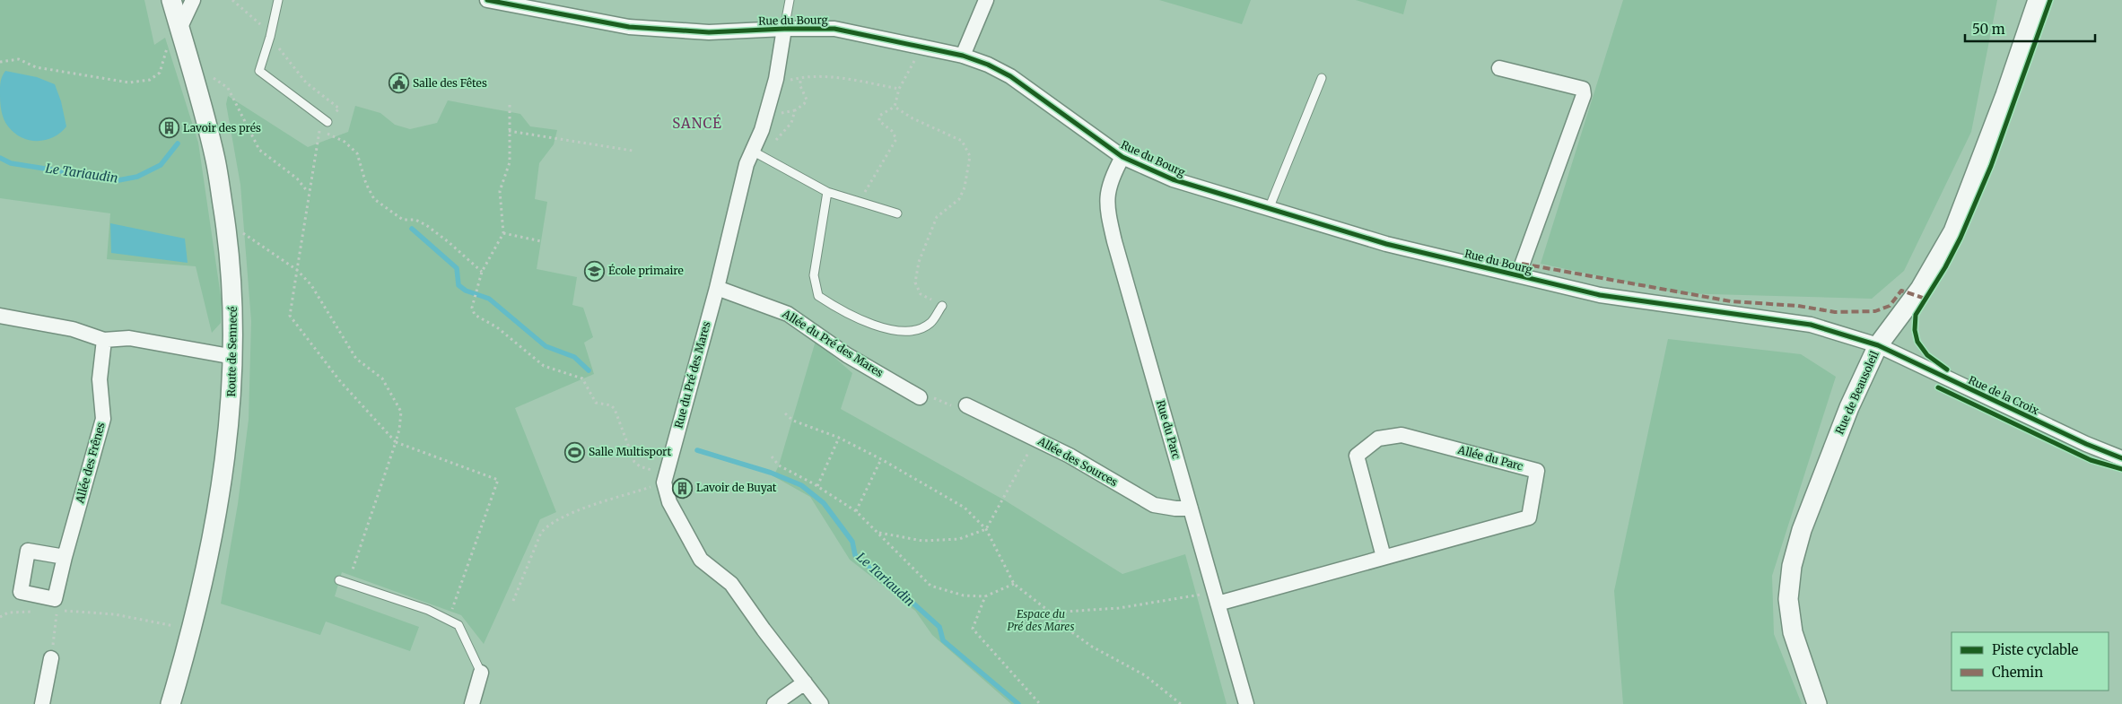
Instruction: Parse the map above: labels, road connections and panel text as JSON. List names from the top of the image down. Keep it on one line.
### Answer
{"streets":{"street":["Rue du Bourg","Allée du Pré des Mares","Route de Sennecé","Rue du Pré des Mares","Rue de Beausoleil","Rue de la Croix","Rue du Parc","Allée du Parc","Allée des Sources","Allée des Frênes"]},"crossings":[["Rue du Bourg","Rue du Pré des Mares"],["Rue du Bourg","Rue de Beausoleil"],["Rue du Bourg","Rue de la Croix"],["Rue du Bourg","Rue du Parc"],["Allée du Pré des Mares","Rue du Pré des Mares"],["Rue de Beausoleil","Rue de la Croix"],["Rue du Parc","Allée du Parc"],["Rue du Parc","Allée des Sources"]],"districts":["SANCÉ"],"water":["Le Tariaudin"],"parks":["Espace du Pré des Mares"],"places":{"public building":["Salle des Fêtes"],"building":["Lavoir des prés","Lavoir de Buyat"],"school or university":["École primaire"],"sports":["Salle Multisport"]},"legend":["Piste cyclable","Chemin"],"scale_bar":"50 m"}
